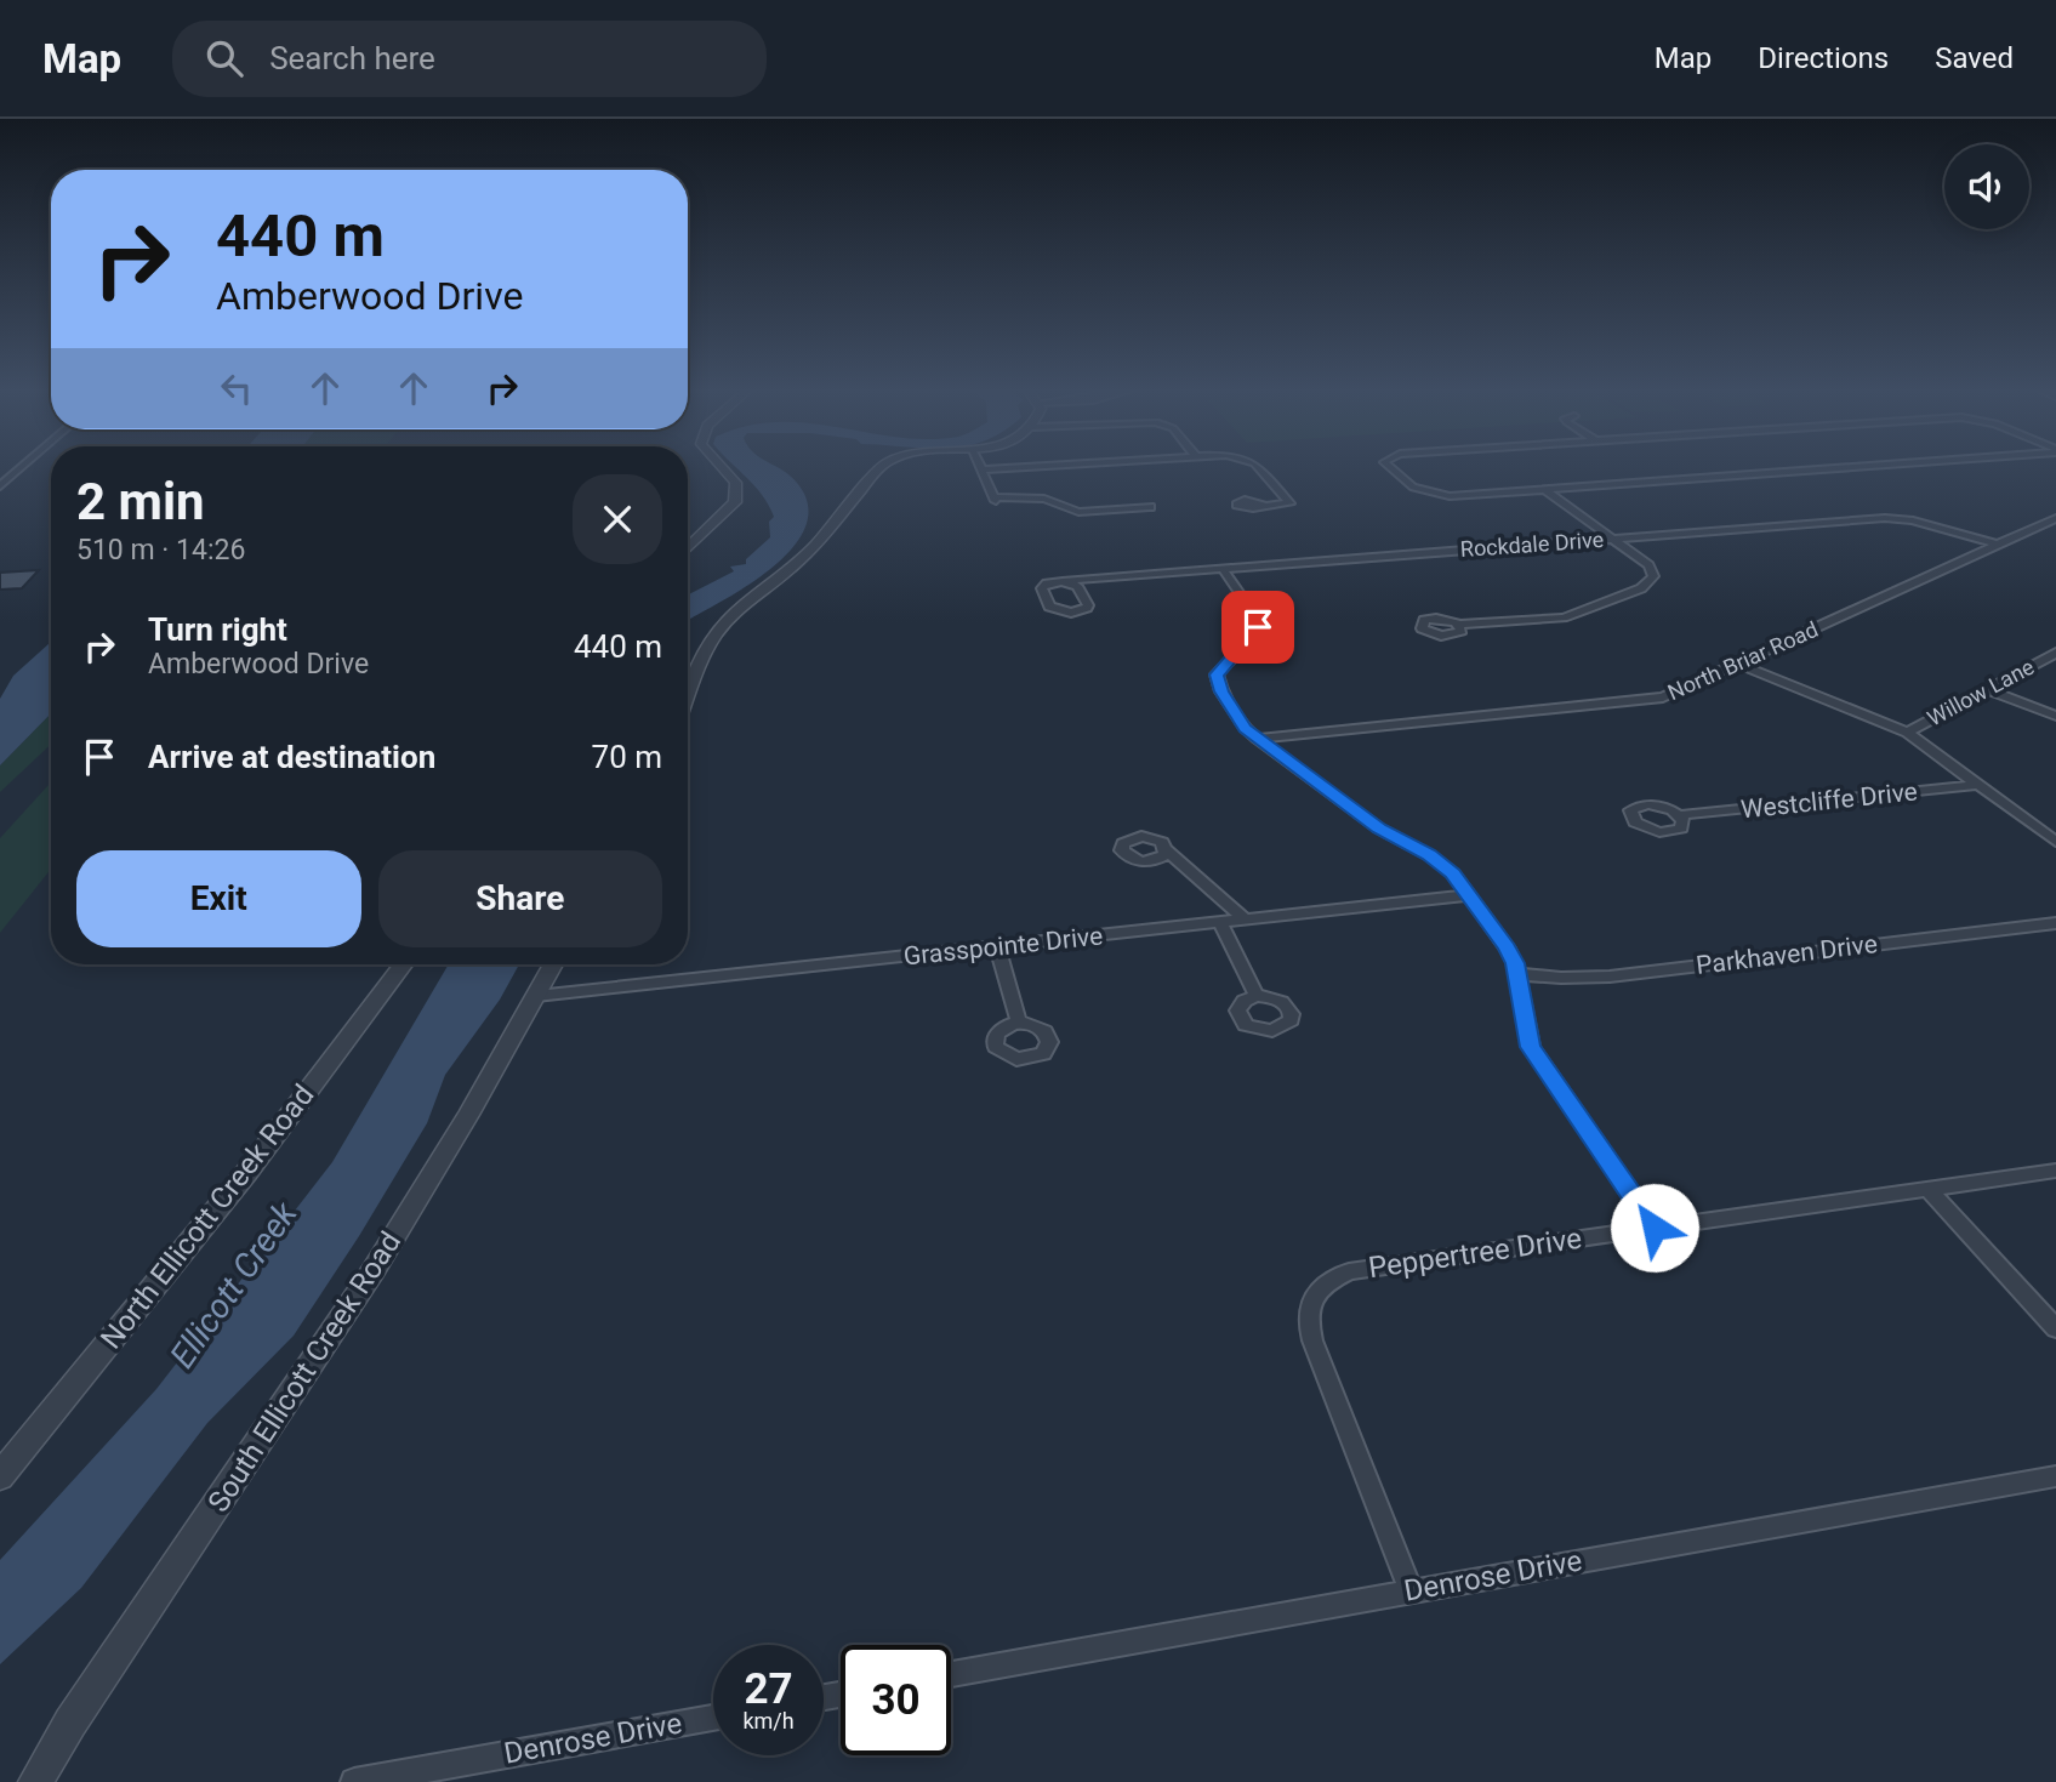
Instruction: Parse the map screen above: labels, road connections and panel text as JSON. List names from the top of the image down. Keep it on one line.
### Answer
{"streets":{"street":["Rockdale Drive","North Briar Road","Willow Lane","Westcliffe Drive","Grasspointe Drive","Parkhaven Drive","North Ellicott Creek Road","Peppertree Drive","South Ellicott Creek Road","Denrose Drive"]},"crossings":[["Rockdale Drive","North Briar Road"],["Grasspointe Drive","South Ellicott Creek Road"],["Peppertree Drive","Denrose Drive"]],"water":["Ellicott Creek"],"page":{"header":"Map","search":"Search here","nav":["Map","Directions","Saved"],"turn":["440 m","Amberwood Drive"],"heading":["2 min","510 m · 14:26"],"list":[{"name":"Turn right","note":"Amberwood Drive","value":"440 m"},{"name":"Arrive at destination","value":"70 m"}],"buttons":["Exit","Share"],"speed":"27 km/h","limit":"30"}}
